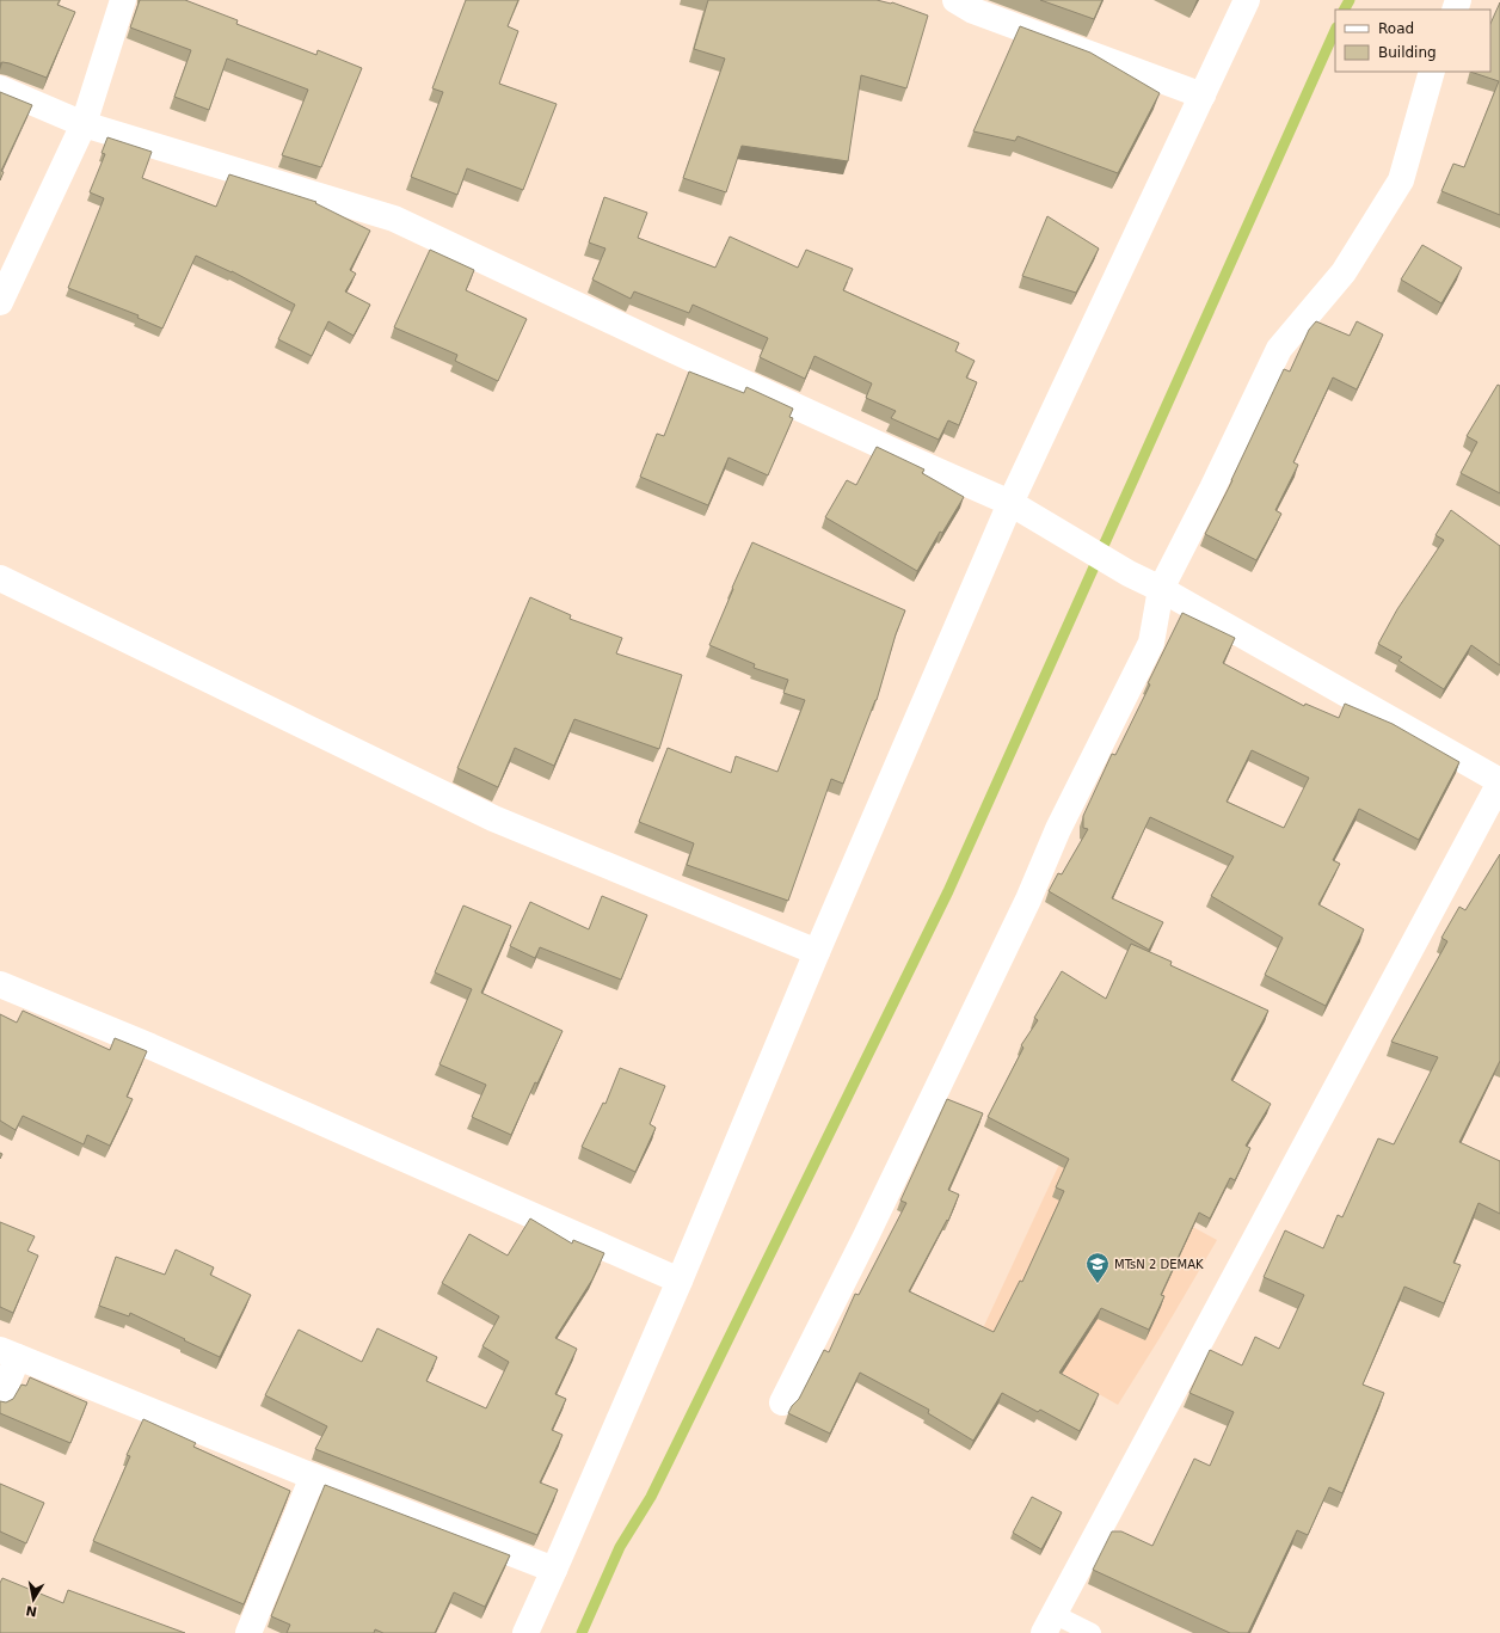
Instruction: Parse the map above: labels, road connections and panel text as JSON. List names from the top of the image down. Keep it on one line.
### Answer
{"places":{"school or university":["MTsN 2 DEMAK"]},"legend":["Road","Building"],"north":"bottom"}
